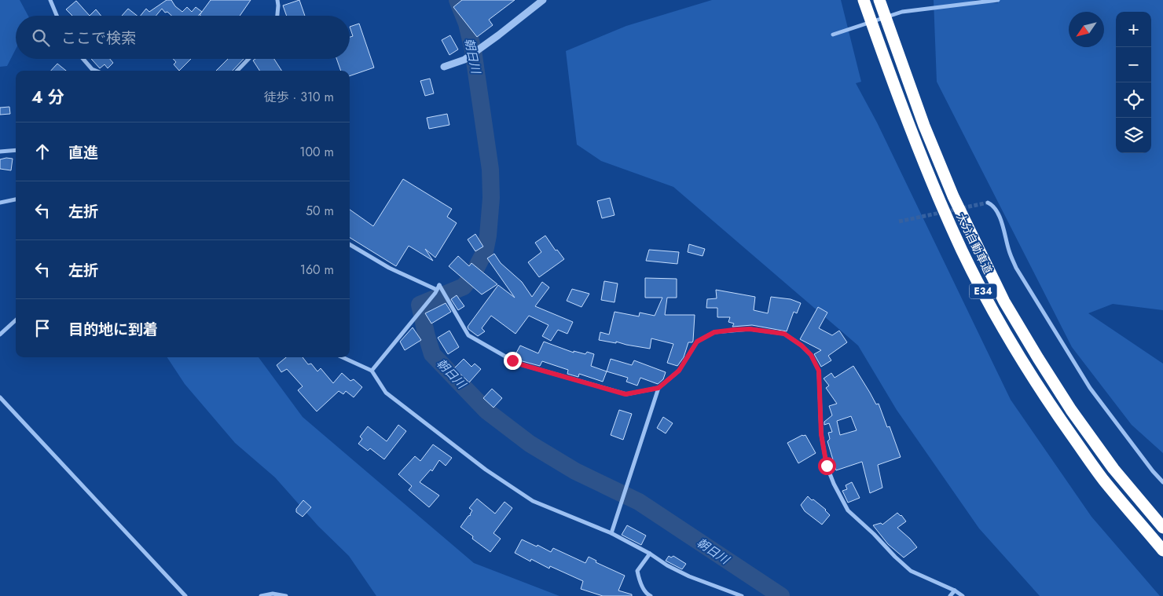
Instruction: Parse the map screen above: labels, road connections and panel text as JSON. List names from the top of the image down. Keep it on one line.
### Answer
{"streets":{"highway":["大分自動車道","E34"]},"water":["朝日川"],"north":"bottom left","page":{"map_buttons":["+","−"],"search":"ここで検索","heading":["4 分","徒歩 · 310 m"],"list":[["直進","100 m"],["左折","50 m"],["左折","160 m"],"目的地に到着"]}}
